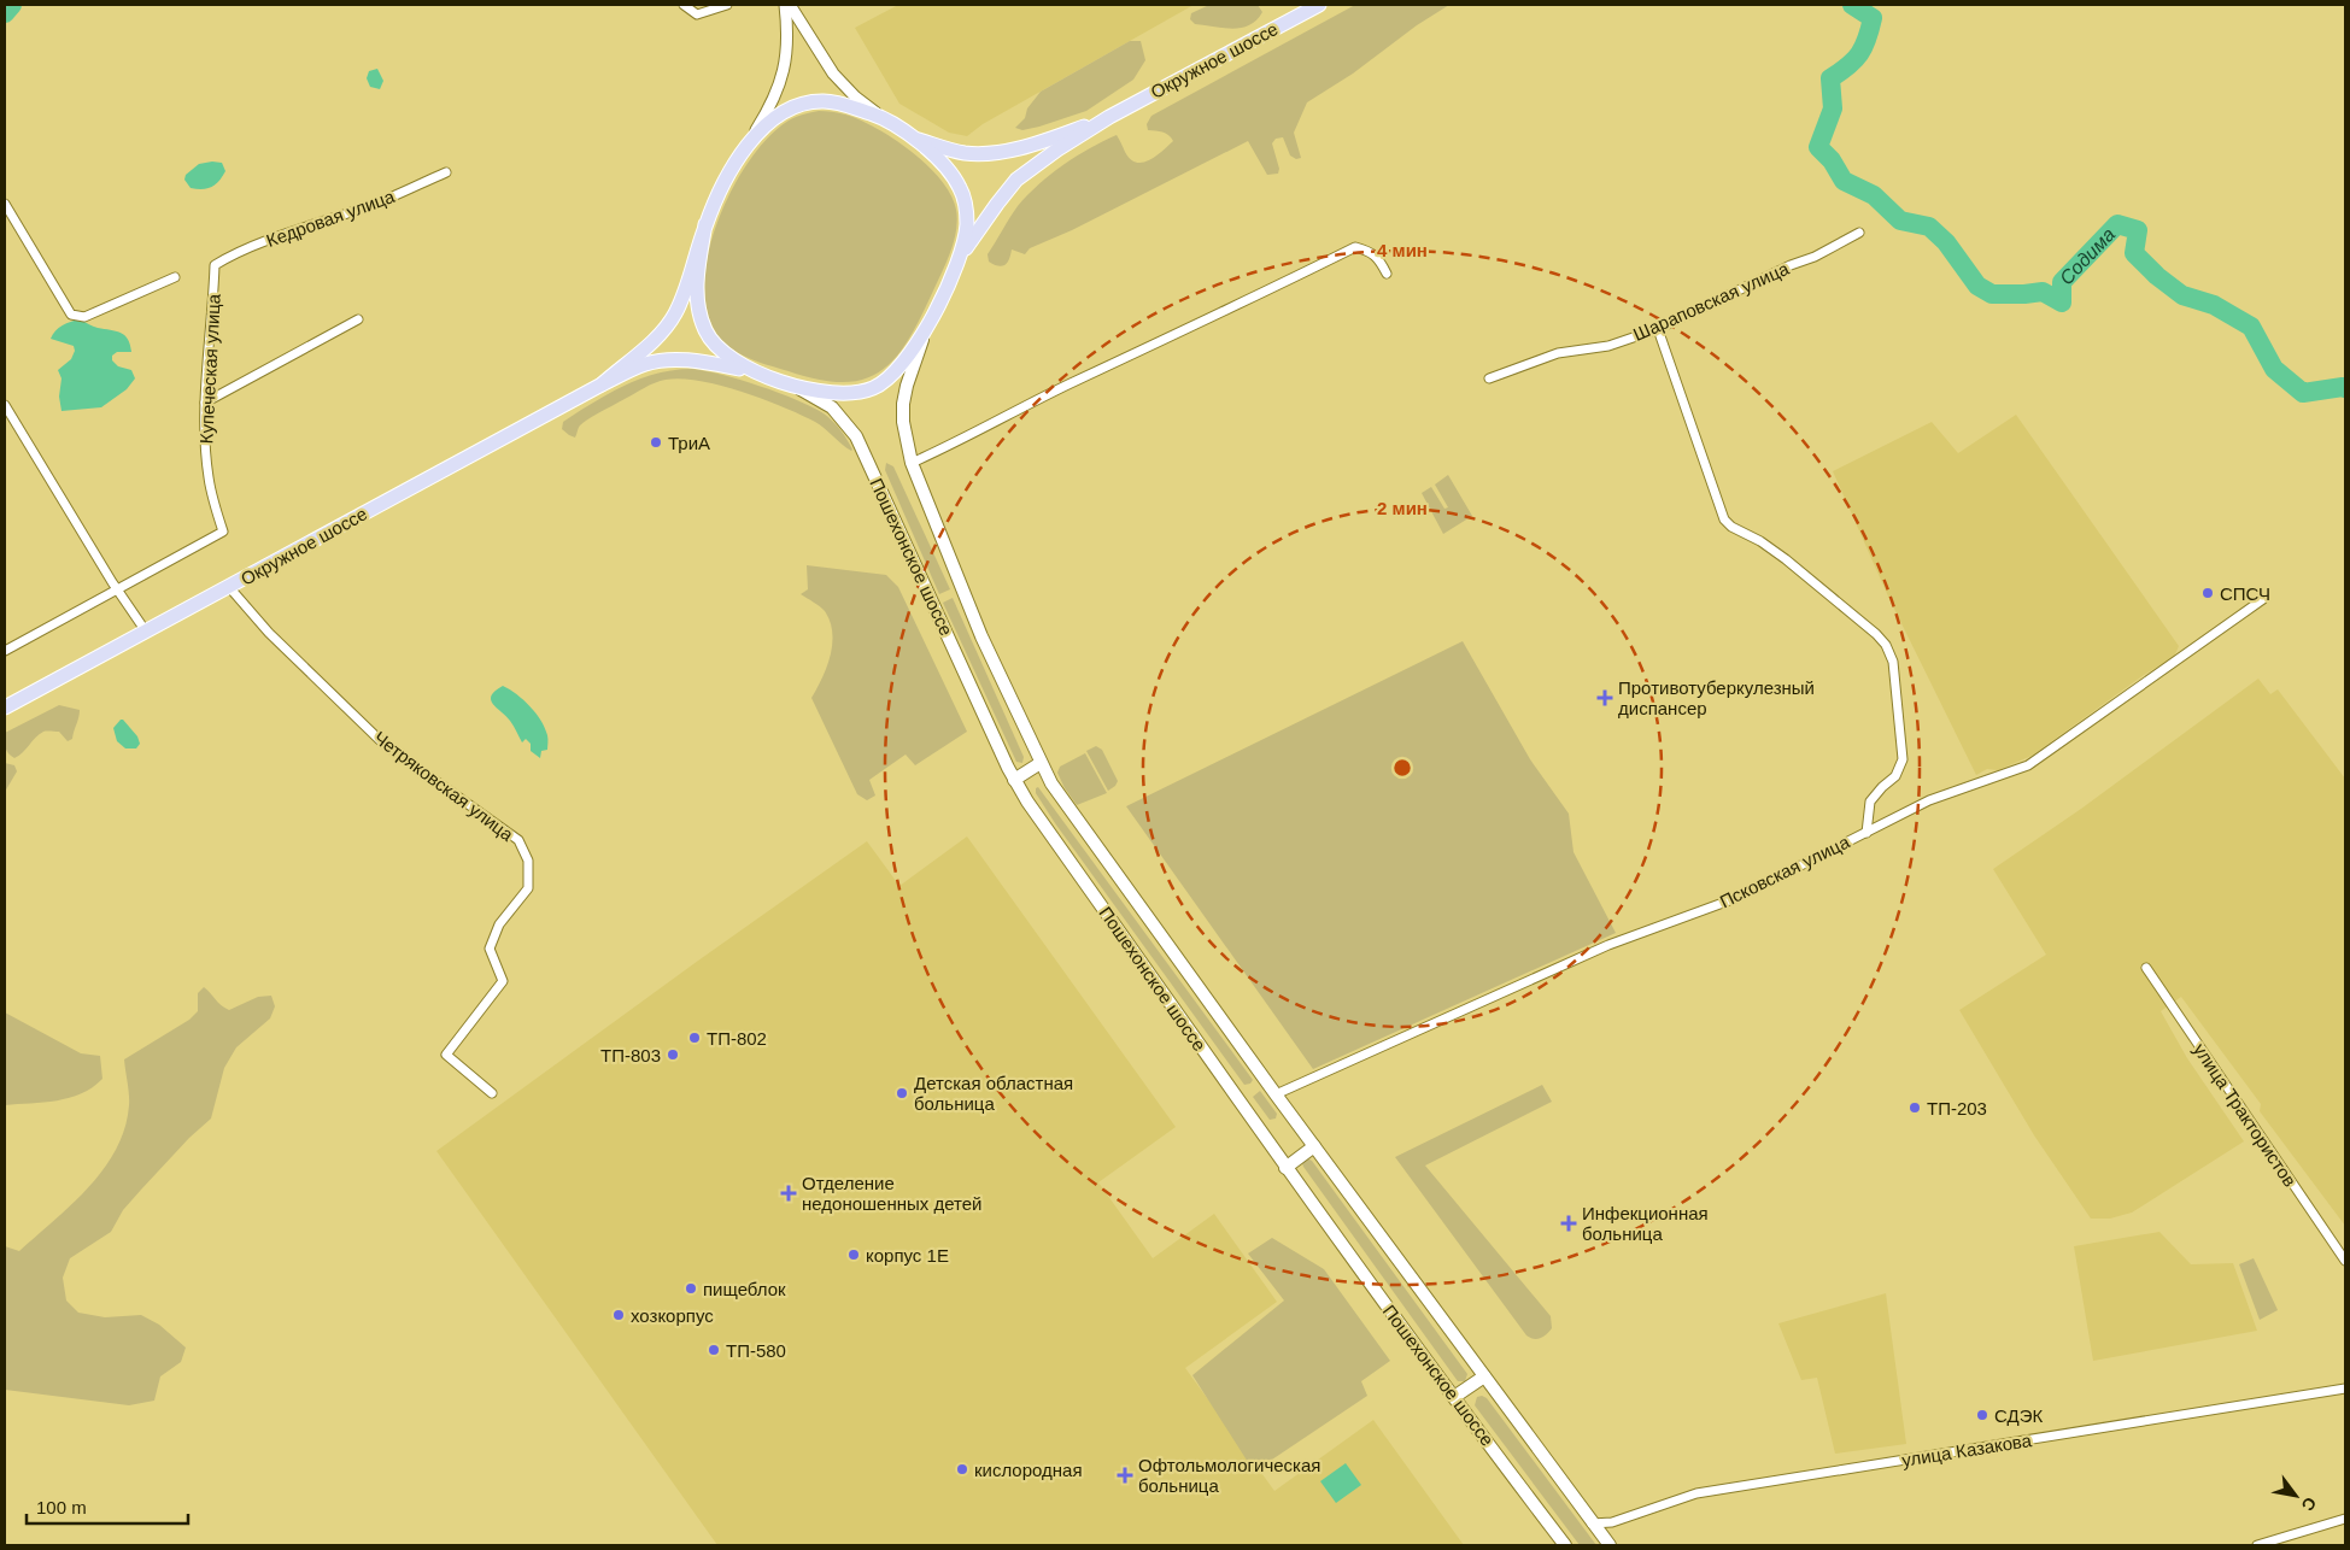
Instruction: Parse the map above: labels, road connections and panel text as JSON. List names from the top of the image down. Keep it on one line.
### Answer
{"streets":{"main road":["Окружное шоссе","Пошехонское шоссе"],"street":["Кедровая улица","Шараповская улица","Купеческая улица","Четряковская улица","Псковская улица","улица Трактористов","улица Казакова"]},"crossings":[["Окружное шоссе","Пошехонское шоссе"],["Окружное шоссе","Четряковская улица"],["Кедровая улица","Купеческая улица"],["Пошехонское шоссе","Псковская улица"],["Пошехонское шоссе","улица Казакова"]],"water":["Содима"],"places":{"other":["ТриА","СПСЧ","ТП-802","ТП-803","Детская областная больница","ТП-203","корпус 1Е","пищеблок","хозкорпус","ТП-580","СДЭК","кислородная"],"health":["Противотуберкулезный диспансер","Отделение недоношенных детей","Инфекционная больница","Офтольмологическая больница"]},"scale_bar":"100 m","north":"bottom right","rings":["4 мин","2 мин"]}
